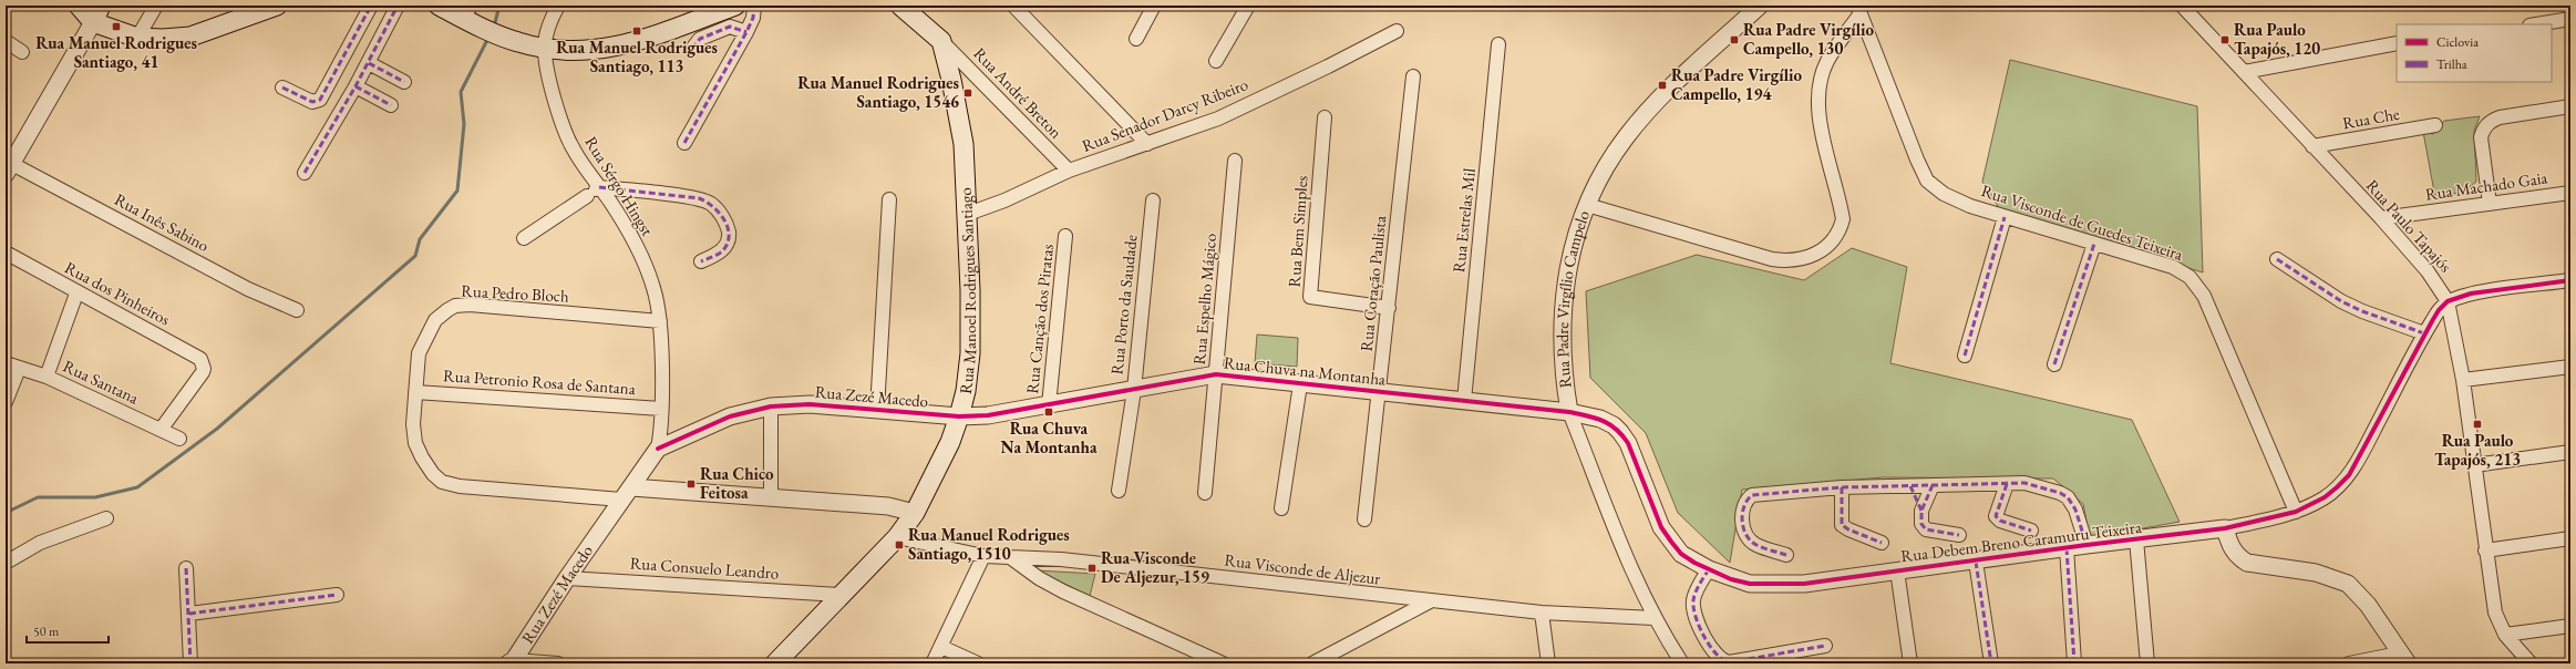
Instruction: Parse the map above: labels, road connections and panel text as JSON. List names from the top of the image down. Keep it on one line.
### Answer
{"streets":{"main road":["Rua Manoel Rodrigues Santiago"],"street":["Rua André Breton","Rua Senador Darcy Ribeiro","Rua Che","Rua Sérgo Hingst","Rua Machado Gaia","Rua Estrelas Mil","Rua Inês Sabino","Rua Visconde de Guedes Teixeira","Rua Paulo Tapajós","Rua Bem Simples","Rua Coração Paulista","Rua dos Pinheiros","Rua Pedro Bloch","Rua Espelho Mágico","Rua Padre Virgílio Campelo","Rua Porto da Saudade","Rua Canção dos Piratas","Rua Chuva na Montanha","Rua Santana","Rua Petronio Rosa de Santana","Rua Zezé Macedo","Rua Debem Breno Caramuru Teixeira","Rua Consuelo Leandro","Rua Visconde de Aljezur"]},"crossings":[["Rua André Breton","Rua Senador Darcy Ribeiro"],["Rua André Breton","Rua Manoel Rodrigues Santiago"],["Rua Senador Darcy Ribeiro","Rua Manoel Rodrigues Santiago"],["Rua Che","Rua Paulo Tapajós"],["Rua Sérgo Hingst","Rua Pedro Bloch"],["Rua Sérgo Hingst","Rua Petronio Rosa de Santana"],["Rua Sérgo Hingst","Rua Zezé Macedo"],["Rua Machado Gaia","Rua Paulo Tapajós"],["Rua Estrelas Mil","Rua Chuva na Montanha"],["Rua Visconde de Guedes Teixeira","Rua Debem Breno Caramuru Teixeira"],["Rua Paulo Tapajós","Rua Debem Breno Caramuru Teixeira"],["Rua Bem Simples","Rua Coração Paulista"],["Rua Coração Paulista","Rua Chuva na Montanha"],["Rua Manoel Rodrigues Santiago","Rua Chuva na Montanha"],["Rua Manoel Rodrigues Santiago","Rua Zezé Macedo"],["Rua Manoel Rodrigues Santiago","Rua Consuelo Leandro"],["Rua Manoel Rodrigues Santiago","Rua Visconde de Aljezur"],["Rua dos Pinheiros","Rua Santana"],["Rua Pedro Bloch","Rua Petronio Rosa de Santana"],["Rua Pedro Bloch","Rua Zezé Macedo"],["Rua Espelho Mágico","Rua Chuva na Montanha"],["Rua Padre Virgílio Campelo","Rua Chuva na Montanha"],["Rua Padre Virgílio Campelo","Rua Debem Breno Caramuru Teixeira"],["Rua Padre Virgílio Campelo","Rua Visconde de Aljezur"],["Rua Porto da Saudade","Rua Chuva na Montanha"],["Rua Canção dos Piratas","Rua Chuva na Montanha"],["Rua Chuva na Montanha","Rua Zezé Macedo"],["Rua Chuva na Montanha","Rua Debem Breno Caramuru Teixeira"],["Rua Zezé Macedo","Rua Consuelo Leandro"]],"places":{"transit":["Rua Manuel Rodrigues Santiago, 41","Rua Manuel Rodrigues Santiago, 113","Rua Padre Virgílio Campello, 130","Rua Paulo Tapajós, 120","Rua Padre Virgílio Campello, 194","Rua Manuel Rodrigues Santiago, 1546","Rua Chuva Na Montanha","Rua Paulo Tapajós, 213","Rua Chico Feitosa","Rua Manuel Rodrigues Santiago, 1510","Rua Visconde De Aljezur, 159"]},"legend":["Ciclovia","Trilha"],"scale_bar":"50 m"}
